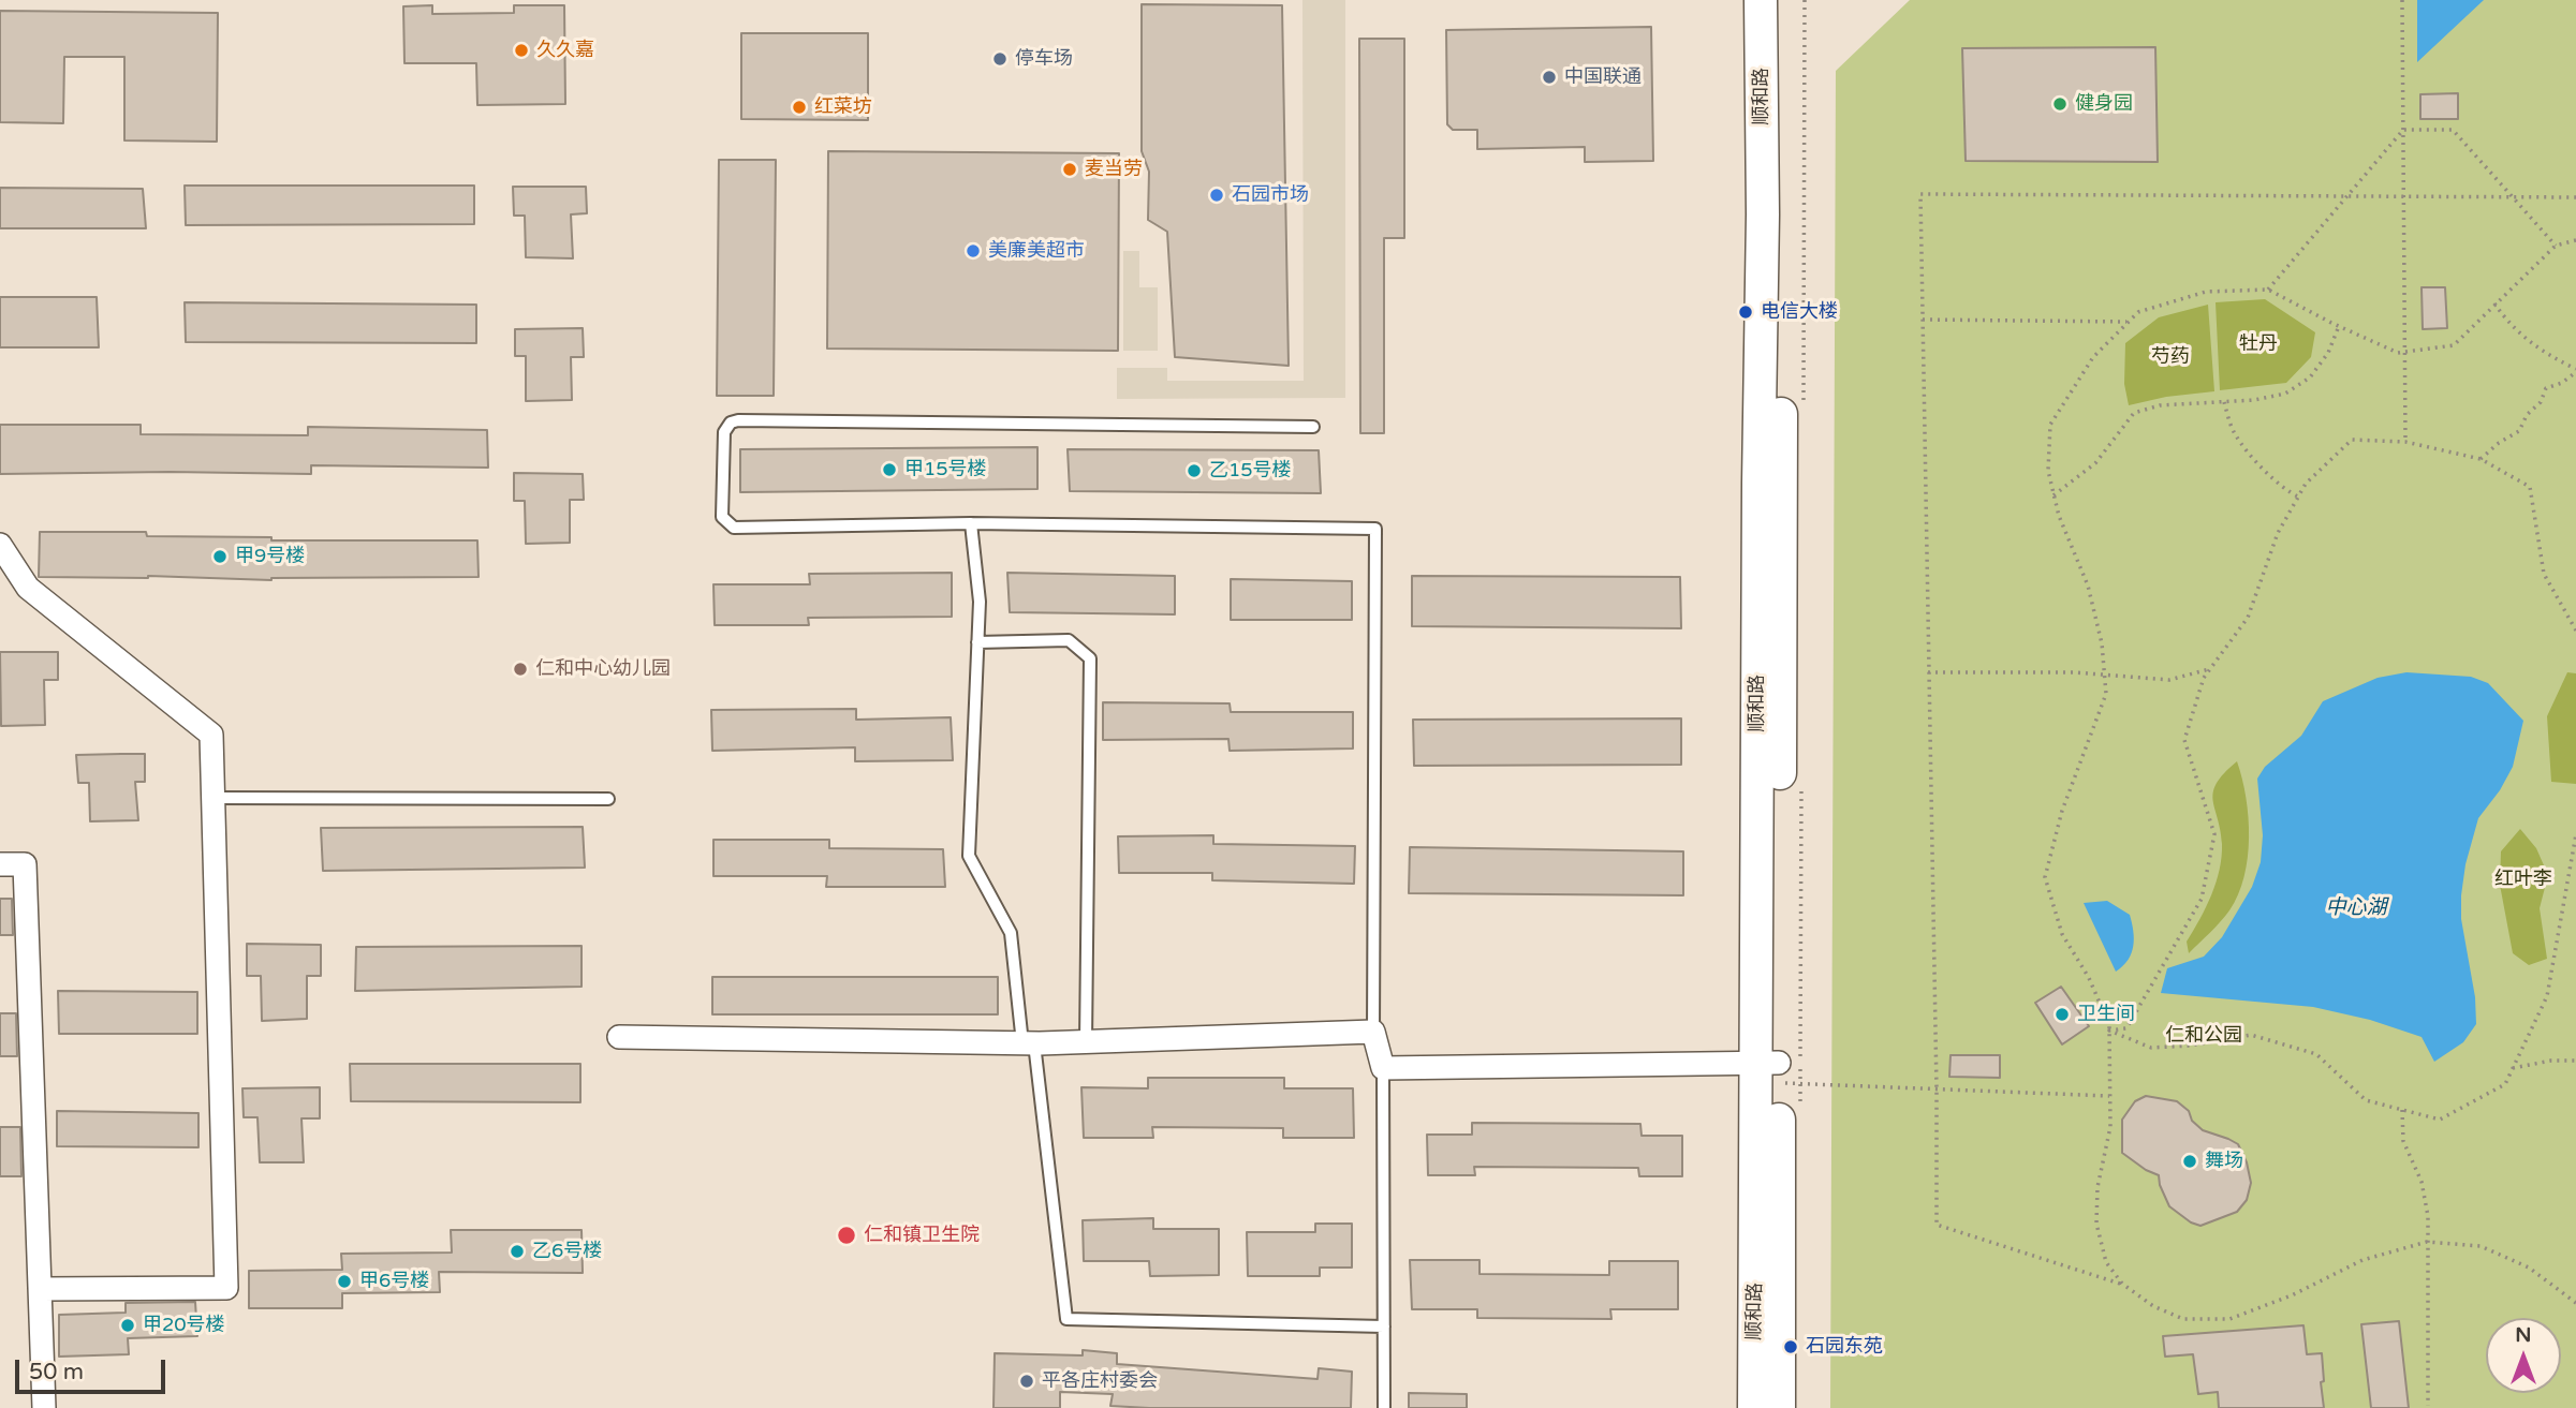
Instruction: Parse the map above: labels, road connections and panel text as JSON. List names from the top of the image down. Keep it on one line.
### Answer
{"streets":{"main road":["顺和路"]},"water":["中心湖"],"parks":["牡丹","芍药","红叶李","仁和公园"],"places":["久久嘉","停车场","中国联通","健身园","红菜坊","麦当劳","石园市场","美廉美超市","电信大楼","甲15号楼","乙15号楼","甲9号楼","仁和中心幼儿园","卫生间","舞场","仁和镇卫生院","乙6号楼","甲6号楼","甲20号楼","石园东苑","平各庄村委会"],"scale_bar":"50 m","north":"top"}
